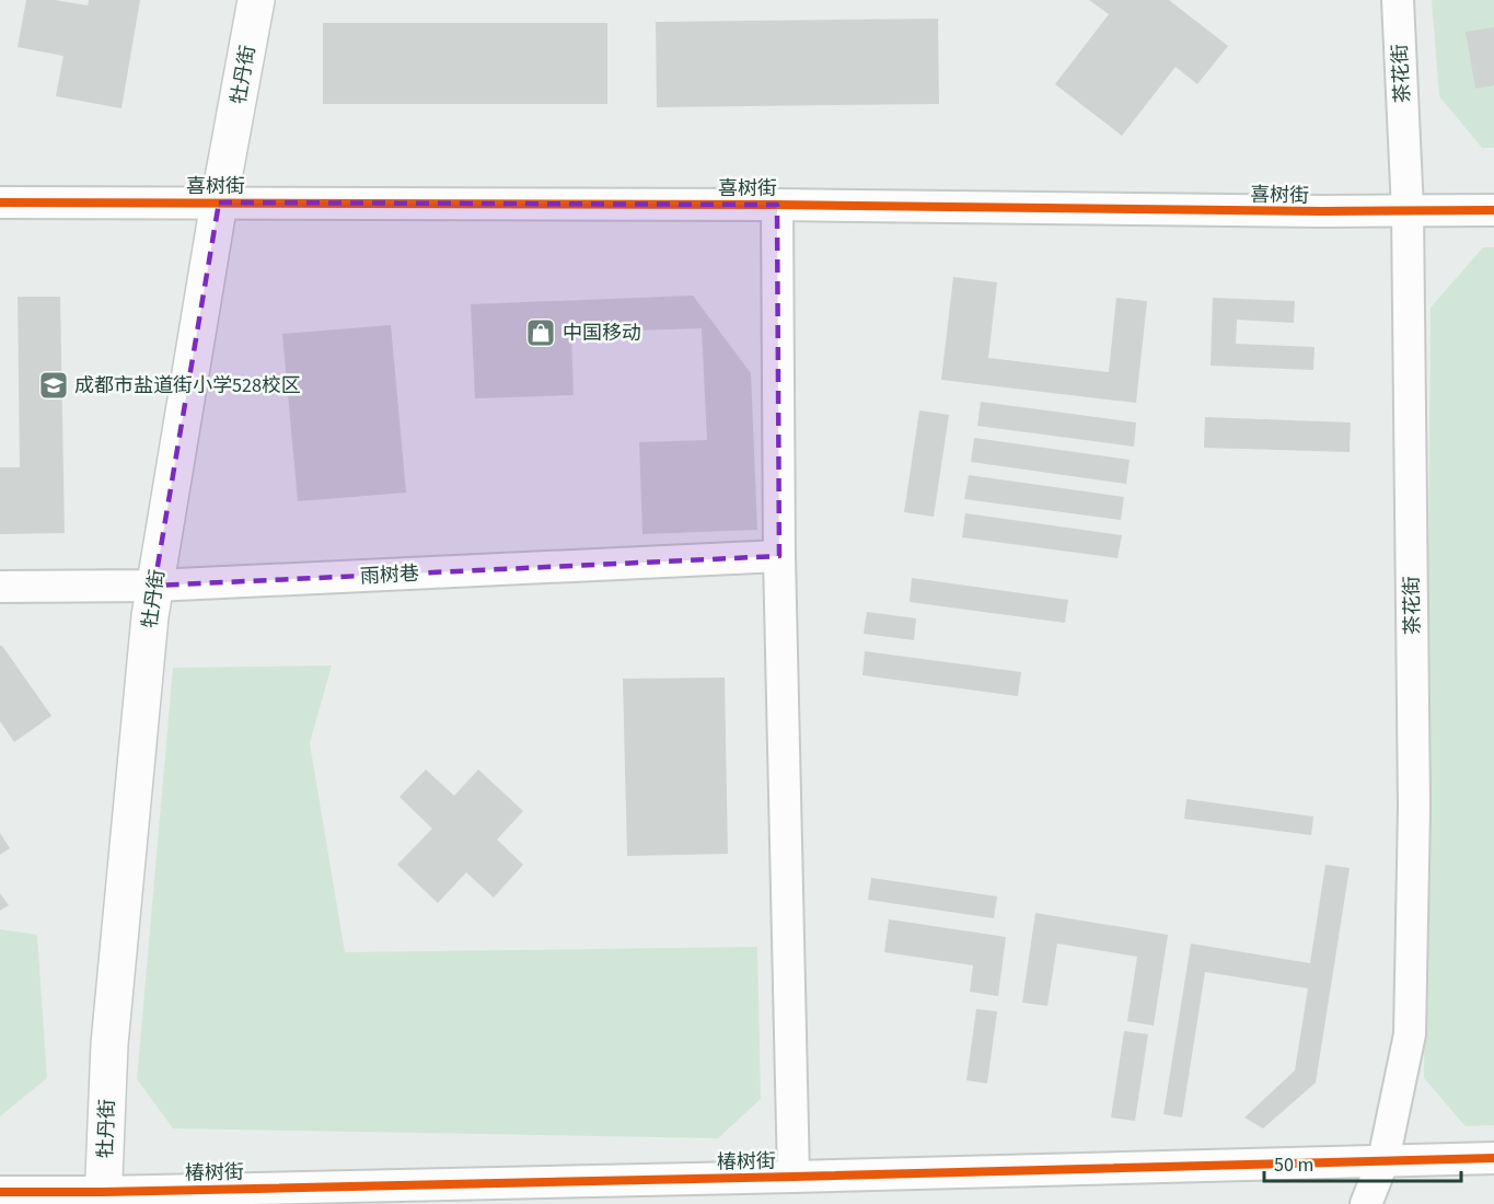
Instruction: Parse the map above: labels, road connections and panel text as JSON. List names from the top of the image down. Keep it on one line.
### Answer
{"streets":{"street":["茶花街","牡丹街","喜树街","雨树巷","椿树街"]},"crossings":[["茶花街","喜树街"],["茶花街","椿树街"],["牡丹街","喜树街"],["牡丹街","雨树巷"],["牡丹街","椿树街"]],"places":{"shop":["中国移动"],"school or university":["成都市盐道街小学528校区"]},"scale_bar":"50 m"}
